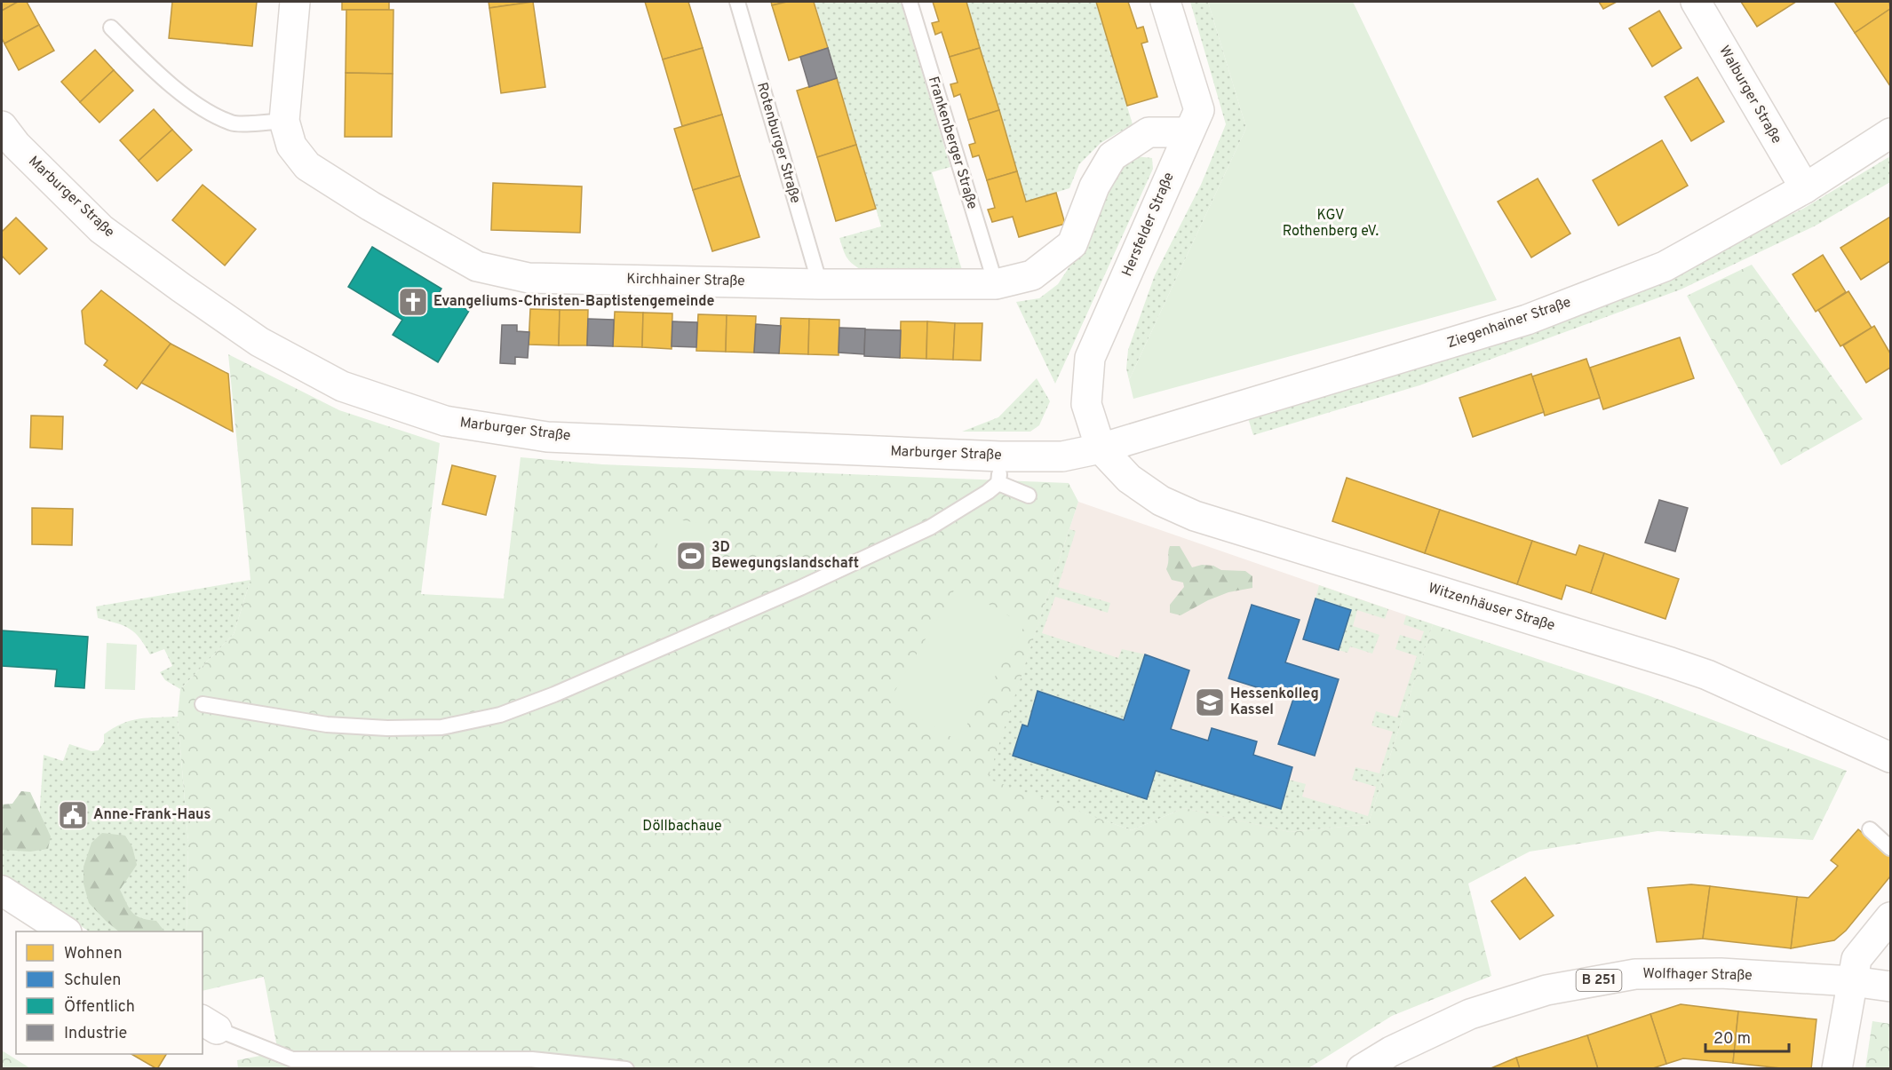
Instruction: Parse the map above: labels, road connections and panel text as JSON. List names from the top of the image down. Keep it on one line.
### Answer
{"streets":{"street":["Walburger Straße","Marburger Straße","Hersfelder Straße","Kirchhainer Straße","Ziegenhainer Straße","Witzenhäuser Straße","Wolfhager Straße","B 251"],"lane":["Rotenburger Straße","Frankenberger Straße"]},"crossings":[["Walburger Straße","Ziegenhainer Straße"],["Rotenburger Straße","Kirchhainer Straße"],["Frankenberger Straße","Kirchhainer Straße"],["Marburger Straße","Hersfelder Straße"],["Marburger Straße","Ziegenhainer Straße"],["Marburger Straße","Witzenhäuser Straße"],["Hersfelder Straße","Kirchhainer Straße"],["Hersfelder Straße","Ziegenhainer Straße"],["Hersfelder Straße","Witzenhäuser Straße"],["Ziegenhainer Straße","Witzenhäuser Straße"]],"parks":["KGV Rothenberg eV.","Döllbachaue"],"places":{"church":["Evangeliums-Christen-Baptistengemeinde"],"sports":["3D Bewegungslandschaft"],"school or university":["Hessenkolleg Kassel"],"public building":["Anne-Frank-Haus"]},"legend":["Wohnen","Schulen","Öffentlich","Industrie"],"scale_bar":"20 m"}
